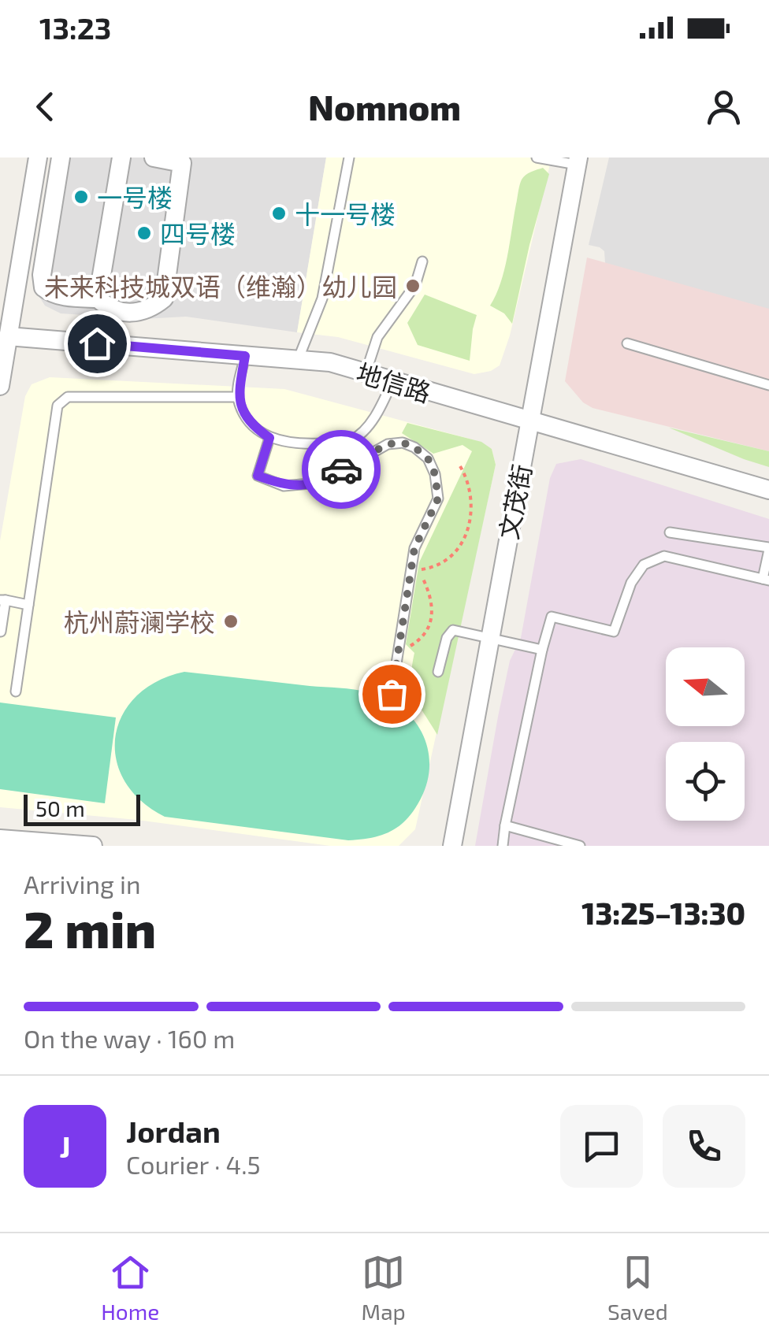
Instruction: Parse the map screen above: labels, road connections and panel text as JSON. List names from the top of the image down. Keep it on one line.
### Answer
{"streets":{"street":["地信路","文茂街"]},"crossings":[["地信路","文茂街"]],"places":["一号楼","十一号楼","四号楼","未来科技城双语（维瀚）幼儿园","杭州蔚澜学校"],"scale_bar":"50 m","north":"left","page":{"status":"13:23","header":"Nomnom","scale":"50 m","heading":["2 min","Arriving in","13:25–13:30"],"panel":["Jordan","Courier · 4.5"],"bar":"On the way · 160 m","round":"J","tabs":["Home","Map","Saved"]}}
